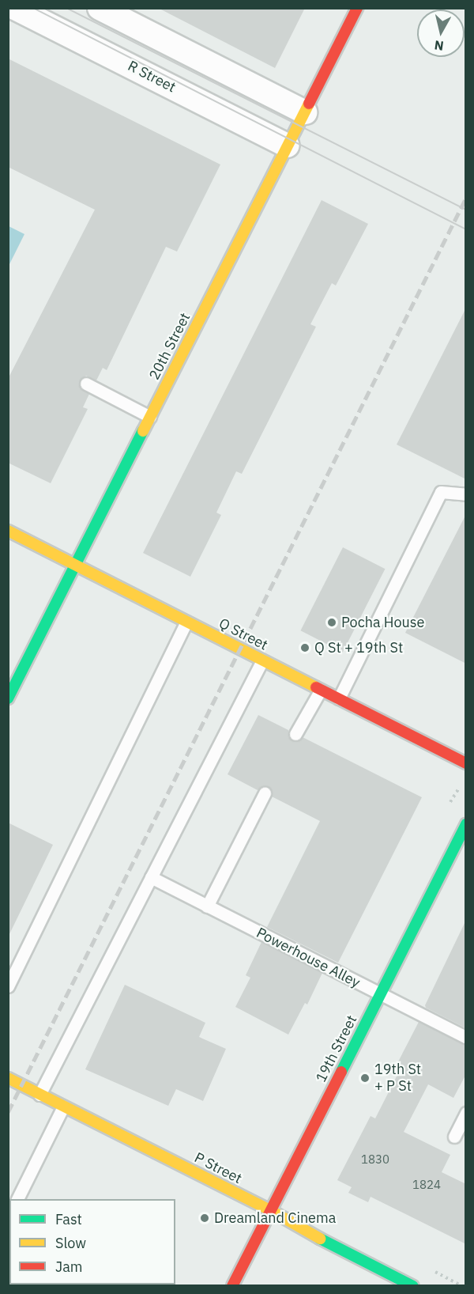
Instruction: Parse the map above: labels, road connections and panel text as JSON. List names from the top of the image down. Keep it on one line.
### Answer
{"streets":{"main road":["20th Street","Q Street","19th Street","P Street"],"street":["R Street"],"lane":["Powerhouse Alley"]},"crossings":[["R Street","20th Street"],["20th Street","Q Street"],["Powerhouse Alley","19th Street"],["19th Street","P Street"]],"places":["Pocha House","Q St + 19th St","19th St + P St","Dreamland Cinema"],"house_numbers":["1830","1824"],"legend":["Fast","Slow","Jam"],"north":"bottom"}
